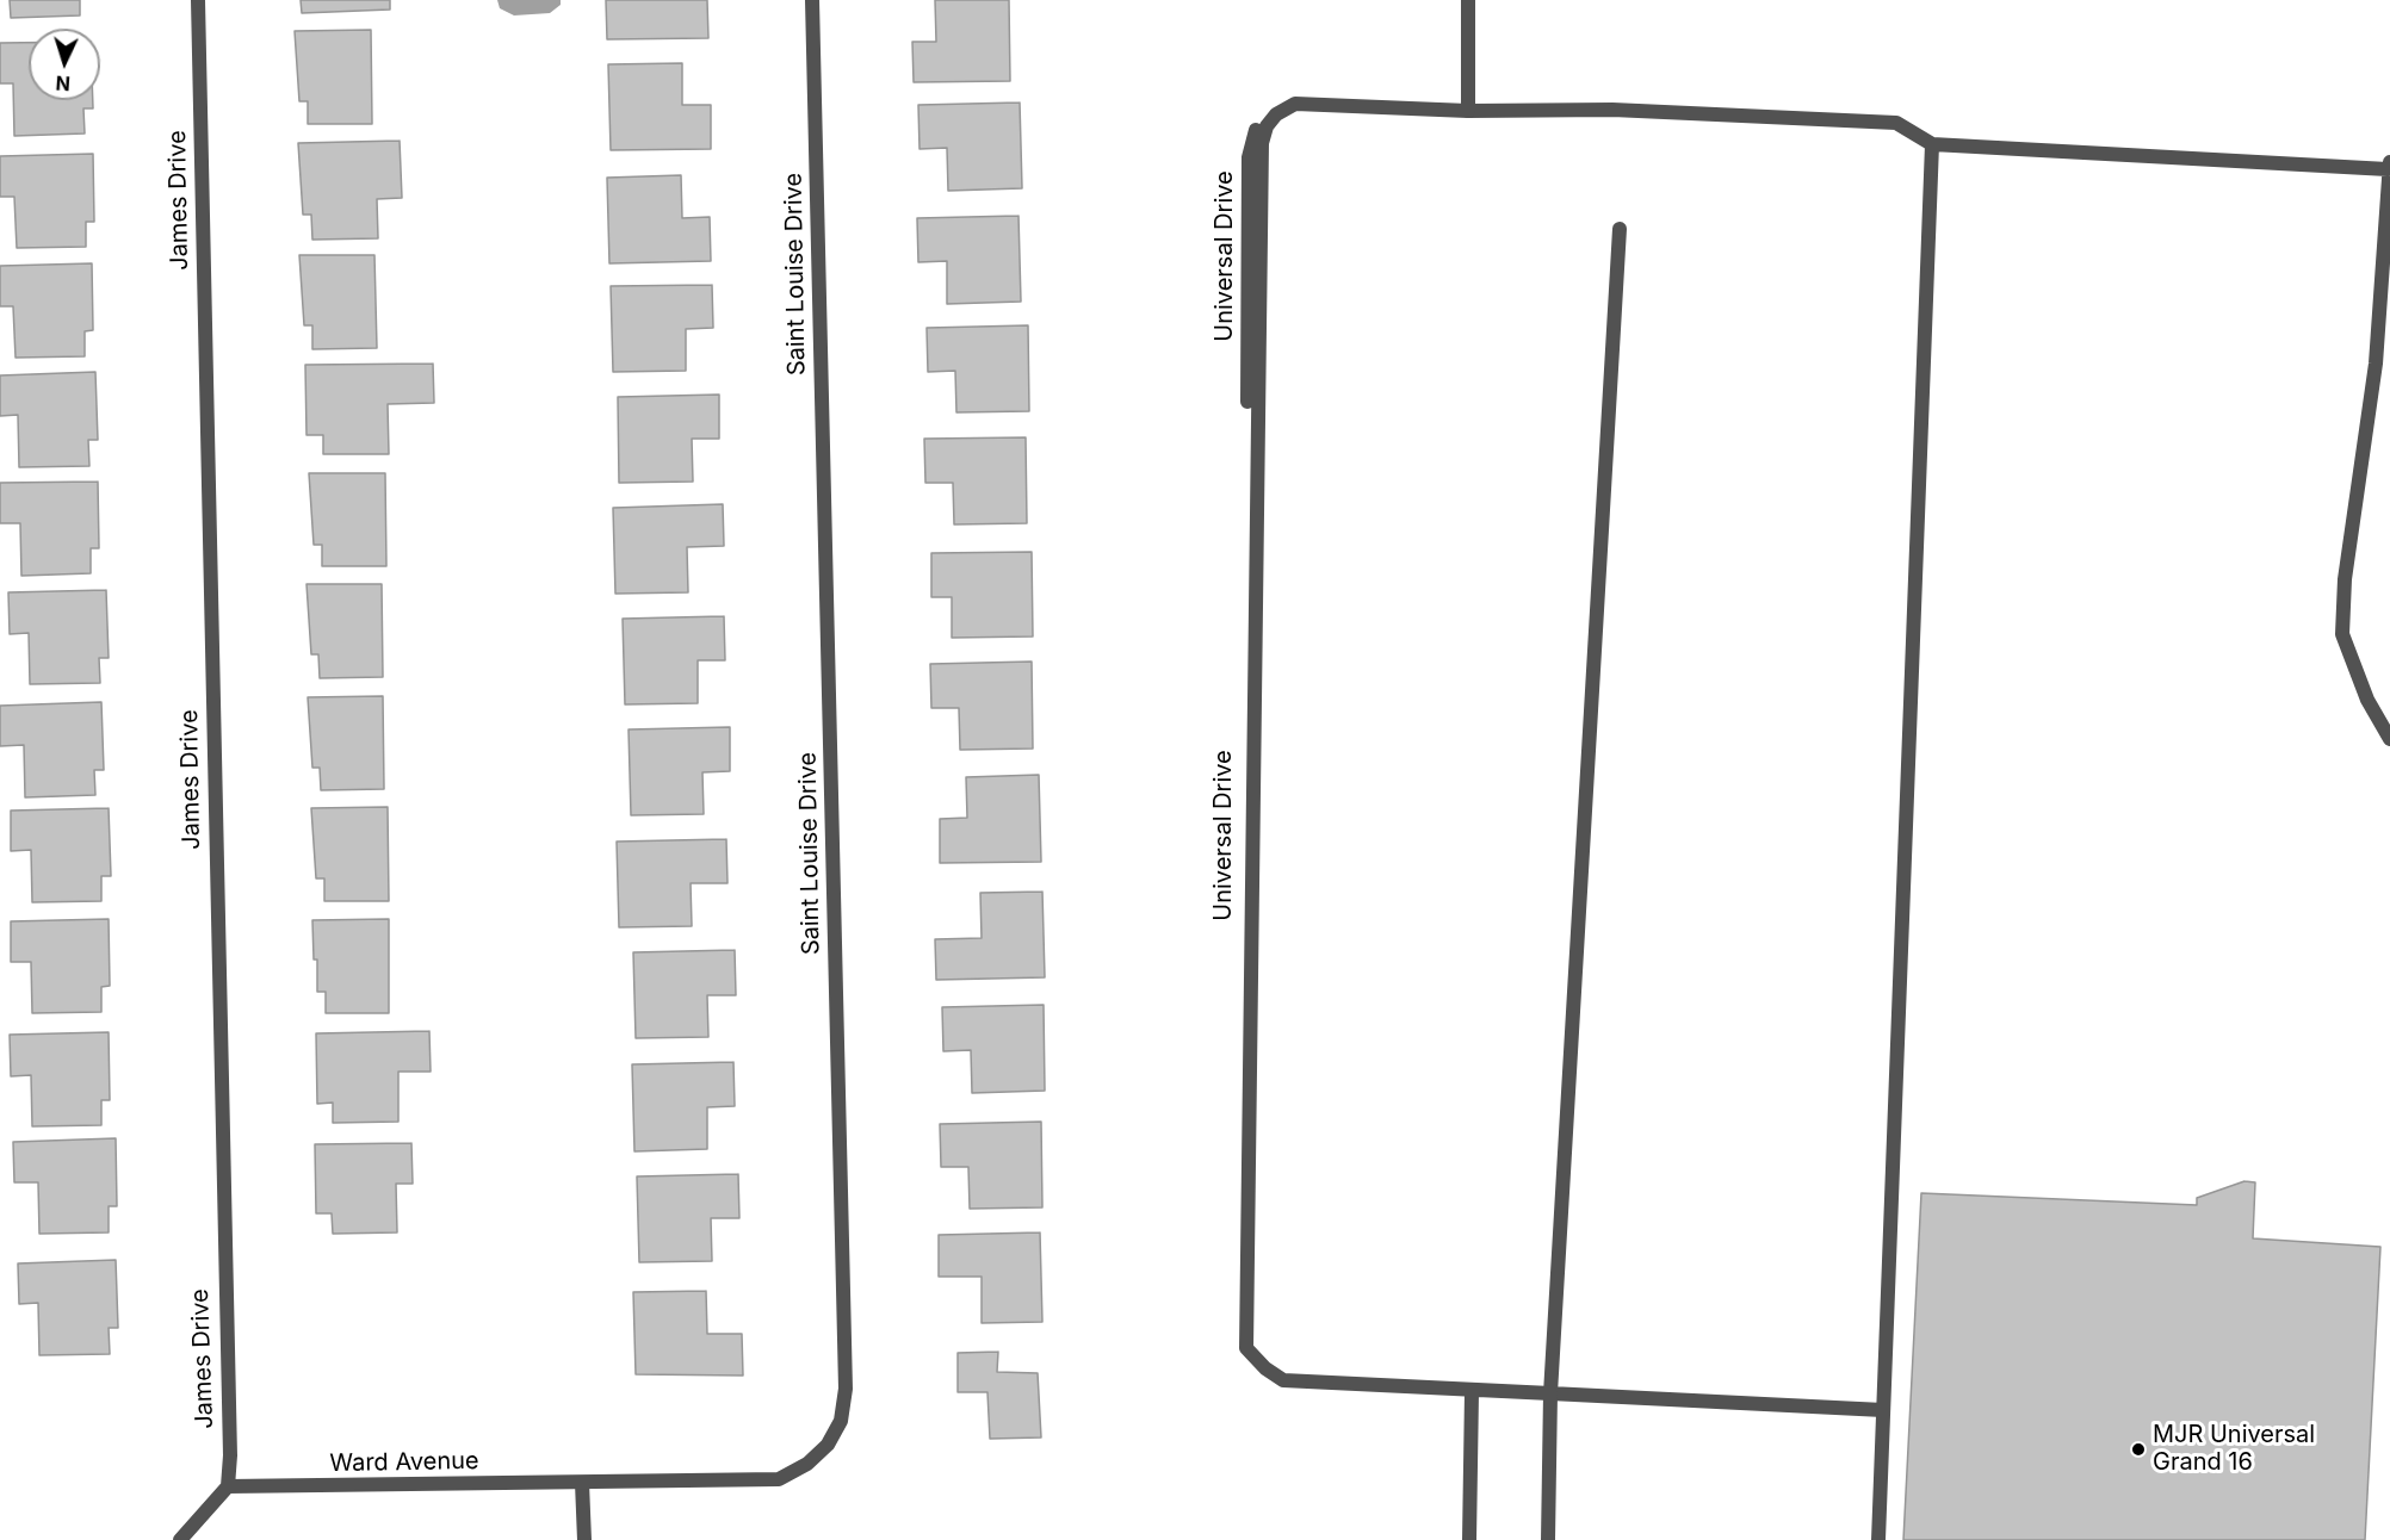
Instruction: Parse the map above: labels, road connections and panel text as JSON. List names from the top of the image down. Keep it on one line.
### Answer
{"streets":{"street":["James Drive","Universal Drive","Saint Louise Drive","Ward Avenue"]},"crossings":[["James Drive","Ward Avenue"],["Saint Louise Drive","Ward Avenue"]],"places":["MJR Universal Grand 16"],"north":"bottom"}
